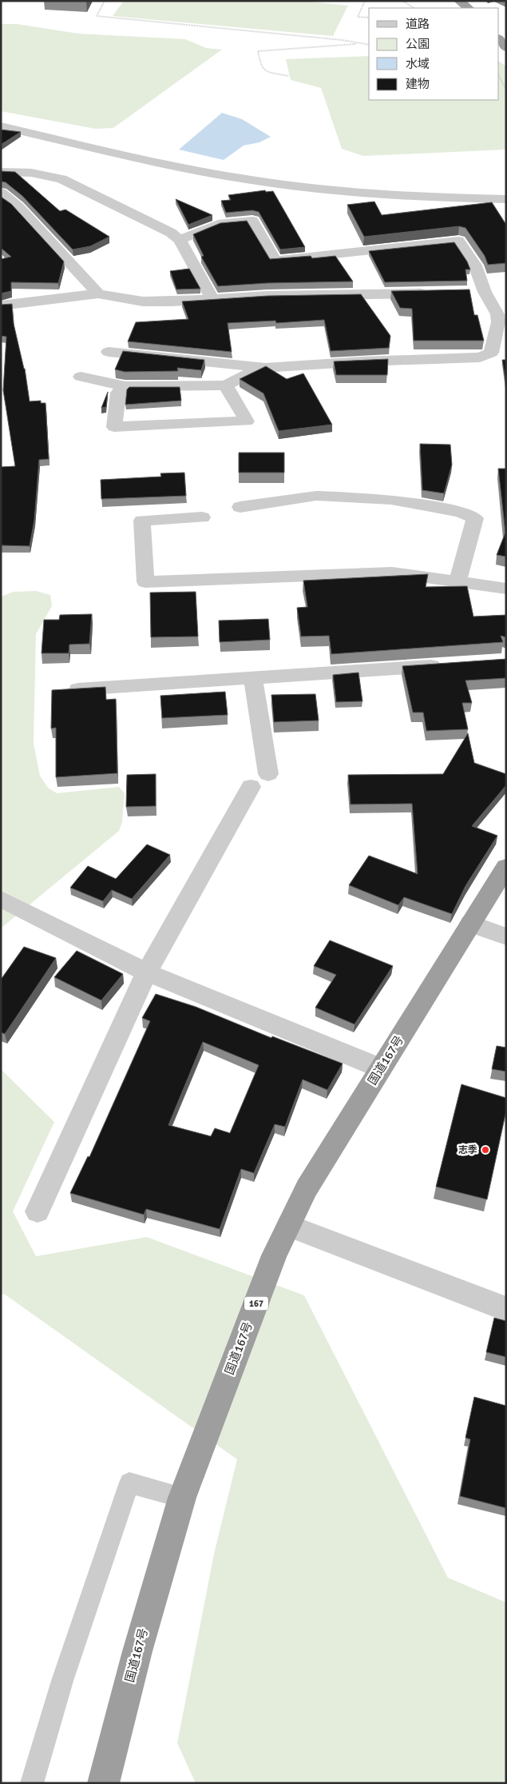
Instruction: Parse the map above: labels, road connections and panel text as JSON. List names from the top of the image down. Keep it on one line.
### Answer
{"streets":{"highway":["国道167号","167"]},"places":["志季"],"legend":["道路","公園","水域","建物"]}
